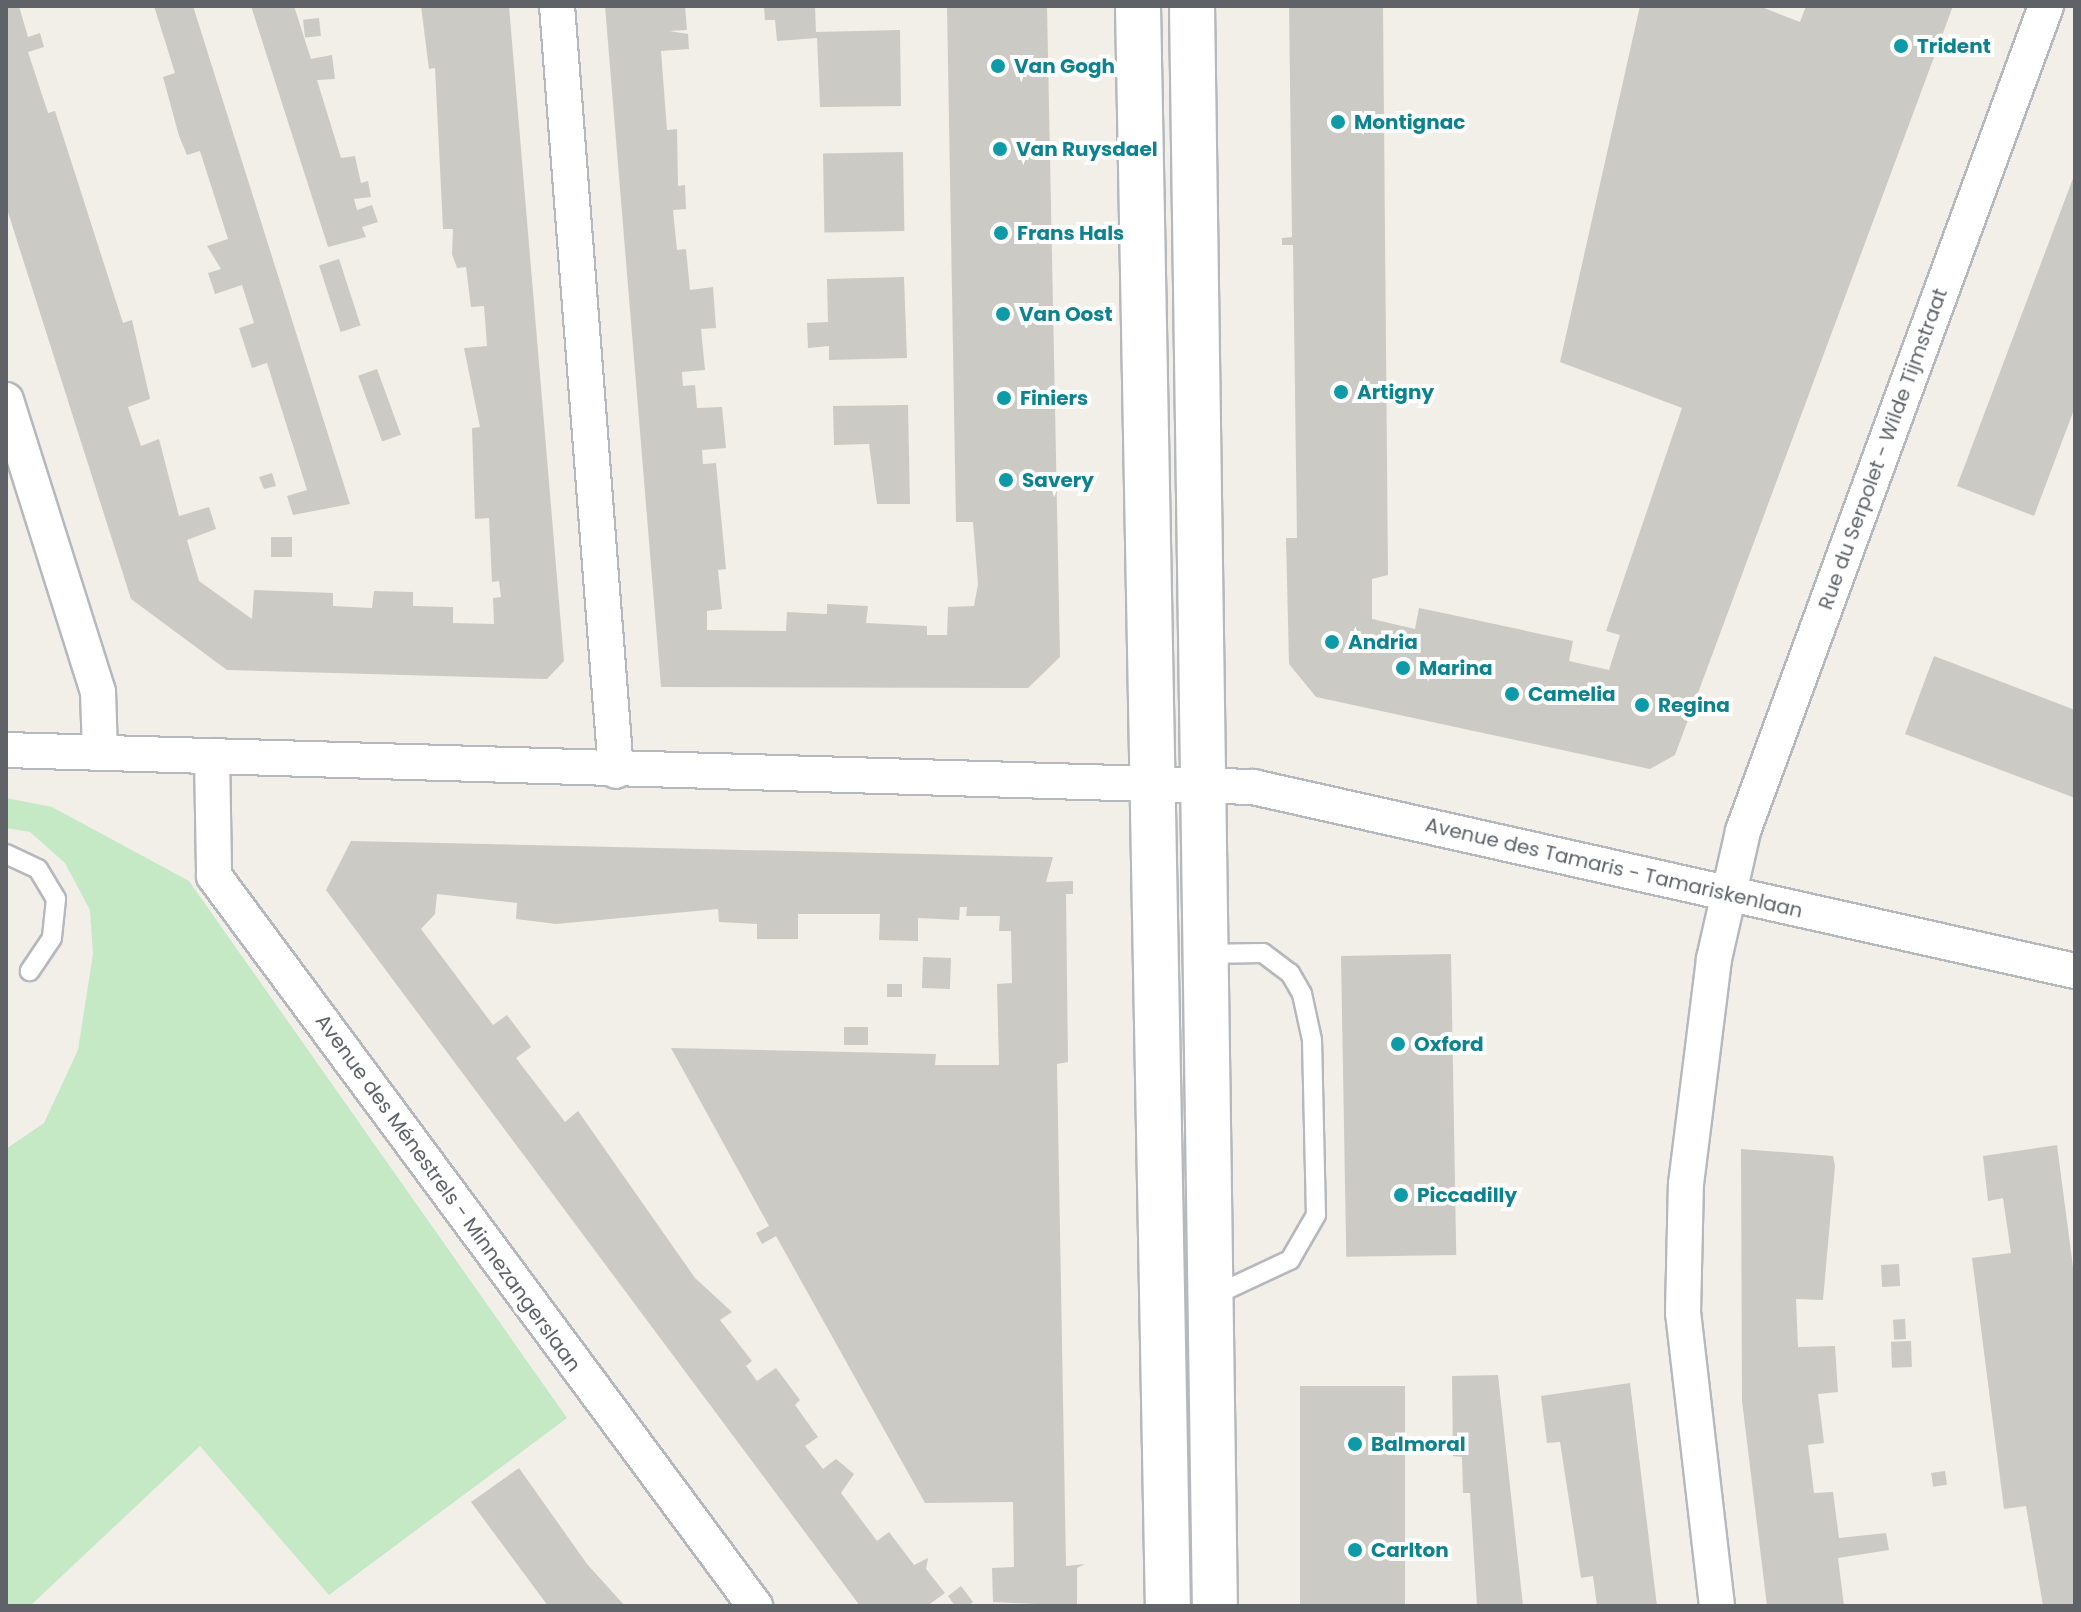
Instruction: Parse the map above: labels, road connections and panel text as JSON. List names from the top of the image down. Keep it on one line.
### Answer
{"streets":{"street":["Rue du Serpolet - Wilde Tijmstraat","Avenue des Tamaris - Tamariskenlaan","Avenue des Ménestrels - Minnezangerslaan"]},"crossings":[["Rue du Serpolet - Wilde Tijmstraat","Avenue des Tamaris - Tamariskenlaan"],["Avenue des Tamaris - Tamariskenlaan","Avenue des Ménestrels - Minnezangerslaan"]],"places":["Trident","Van Gogh","Montignac","Van Ruysdael","Frans Hals","Van Oost","Artigny","Finiers","Savery","Andria","Marina","Camelia","Regina","Oxford","Piccadilly","Balmoral","Carlton"]}
